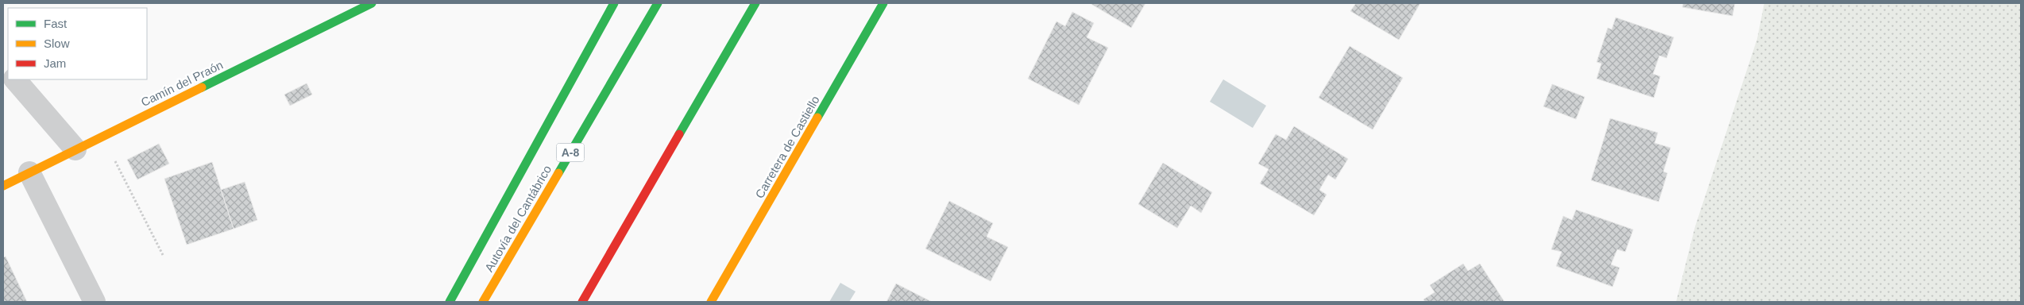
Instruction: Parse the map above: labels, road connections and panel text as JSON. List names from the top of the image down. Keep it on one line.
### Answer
{"streets":{"main road":["Camín del Praón","Carretera de Castiello","A-8","Autovía del Cantábrico"]},"legend":["Fast","Slow","Jam"]}
